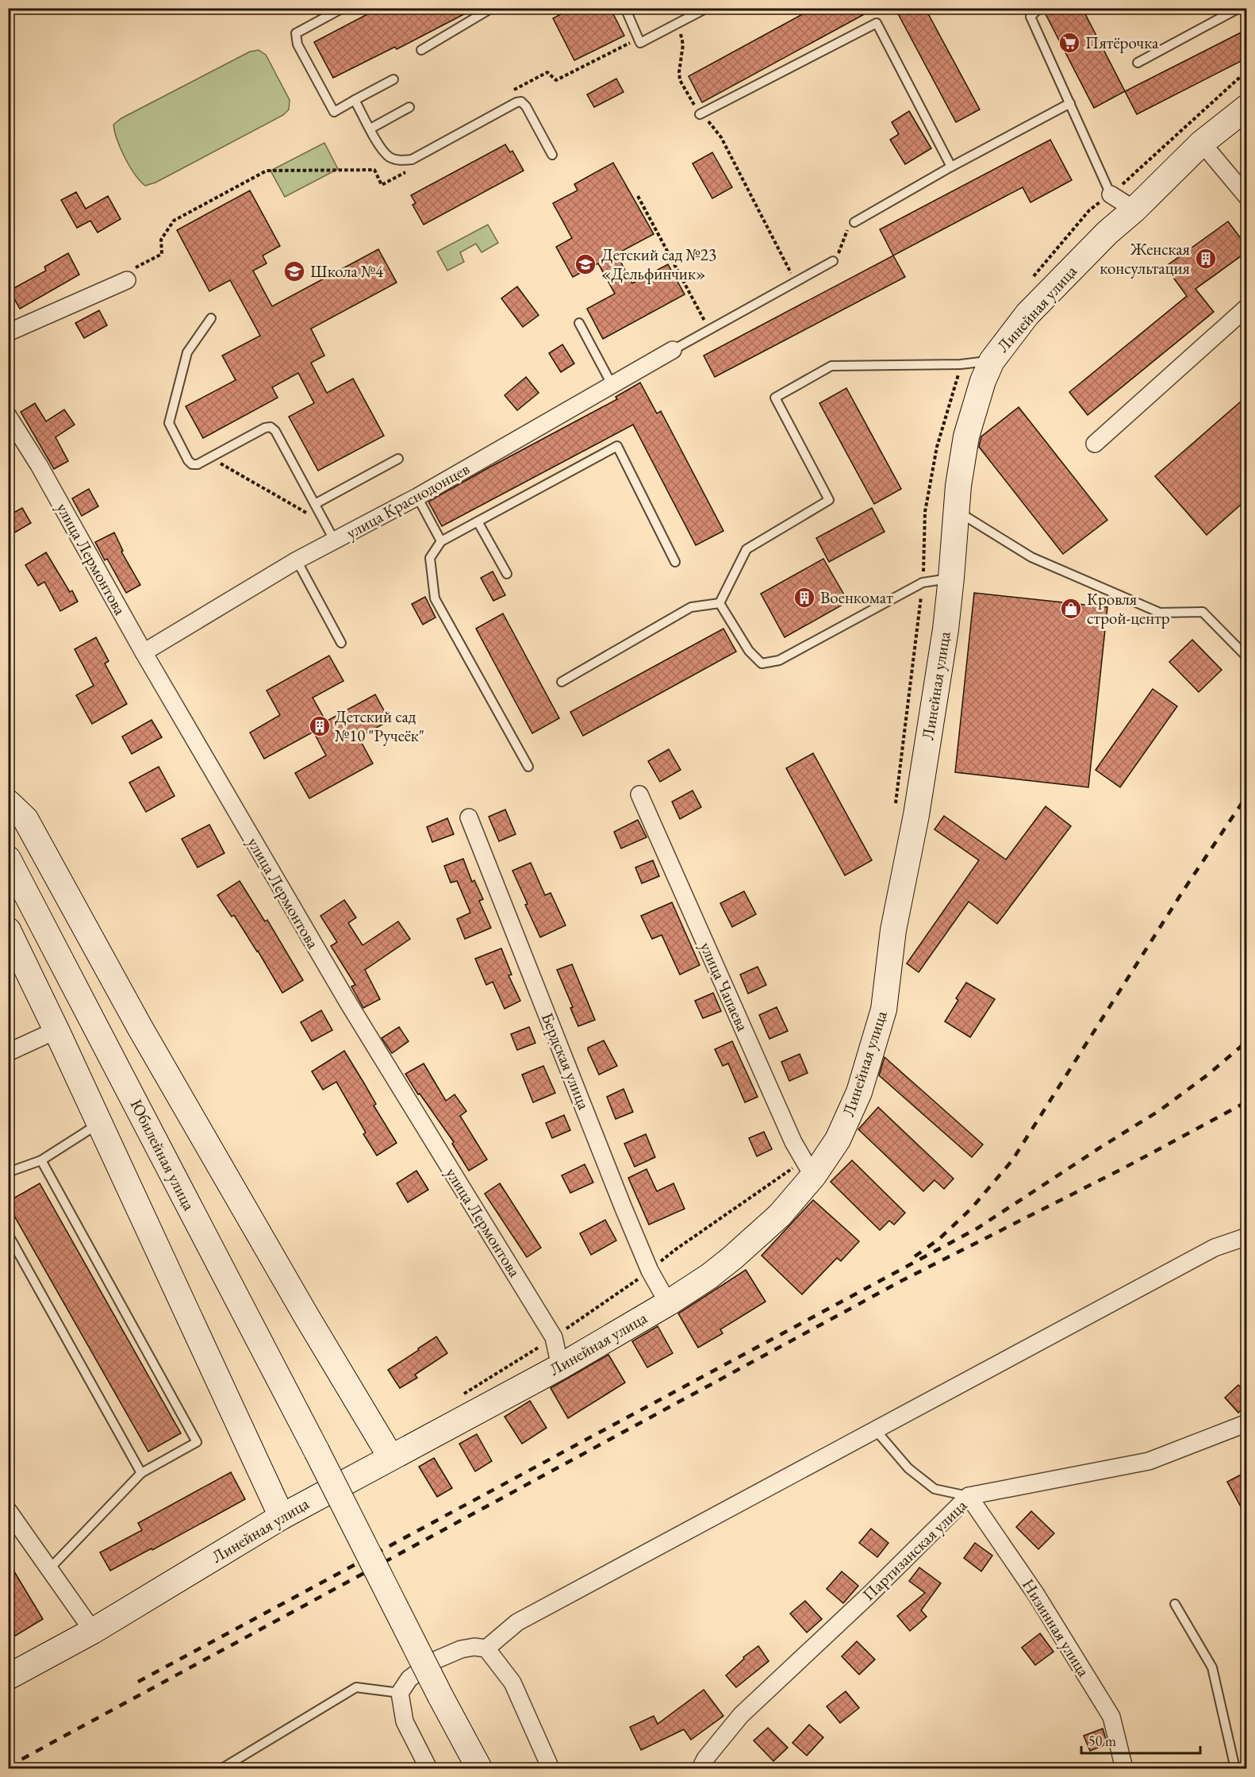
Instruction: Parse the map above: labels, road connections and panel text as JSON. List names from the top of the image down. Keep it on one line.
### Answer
{"streets":{"main road":["Линейная улица","Юбилейная улица"],"street":["улица Краснодонцев","улица Лермонтова","улица Чапаева","Бердская улица","Партизанская улица","Низинная улица"]},"crossings":[["Линейная улица","улица Лермонтова"],["Линейная улица","улица Чапаева"],["Линейная улица","Бердская улица"],["улица Краснодонцев","улица Лермонтова"],["Партизанская улица","Низинная улица"]],"places":{"supermarket":["Пятёрочка"],"building":["Женская консультация","Военкомат","Детский сад №10 \"Ручеёк\""],"school or university":["Детский сад №23 «Дельфинчик»","Школа №4"],"shop":["Кровля строй-центр"]},"scale_bar":"50 m"}
